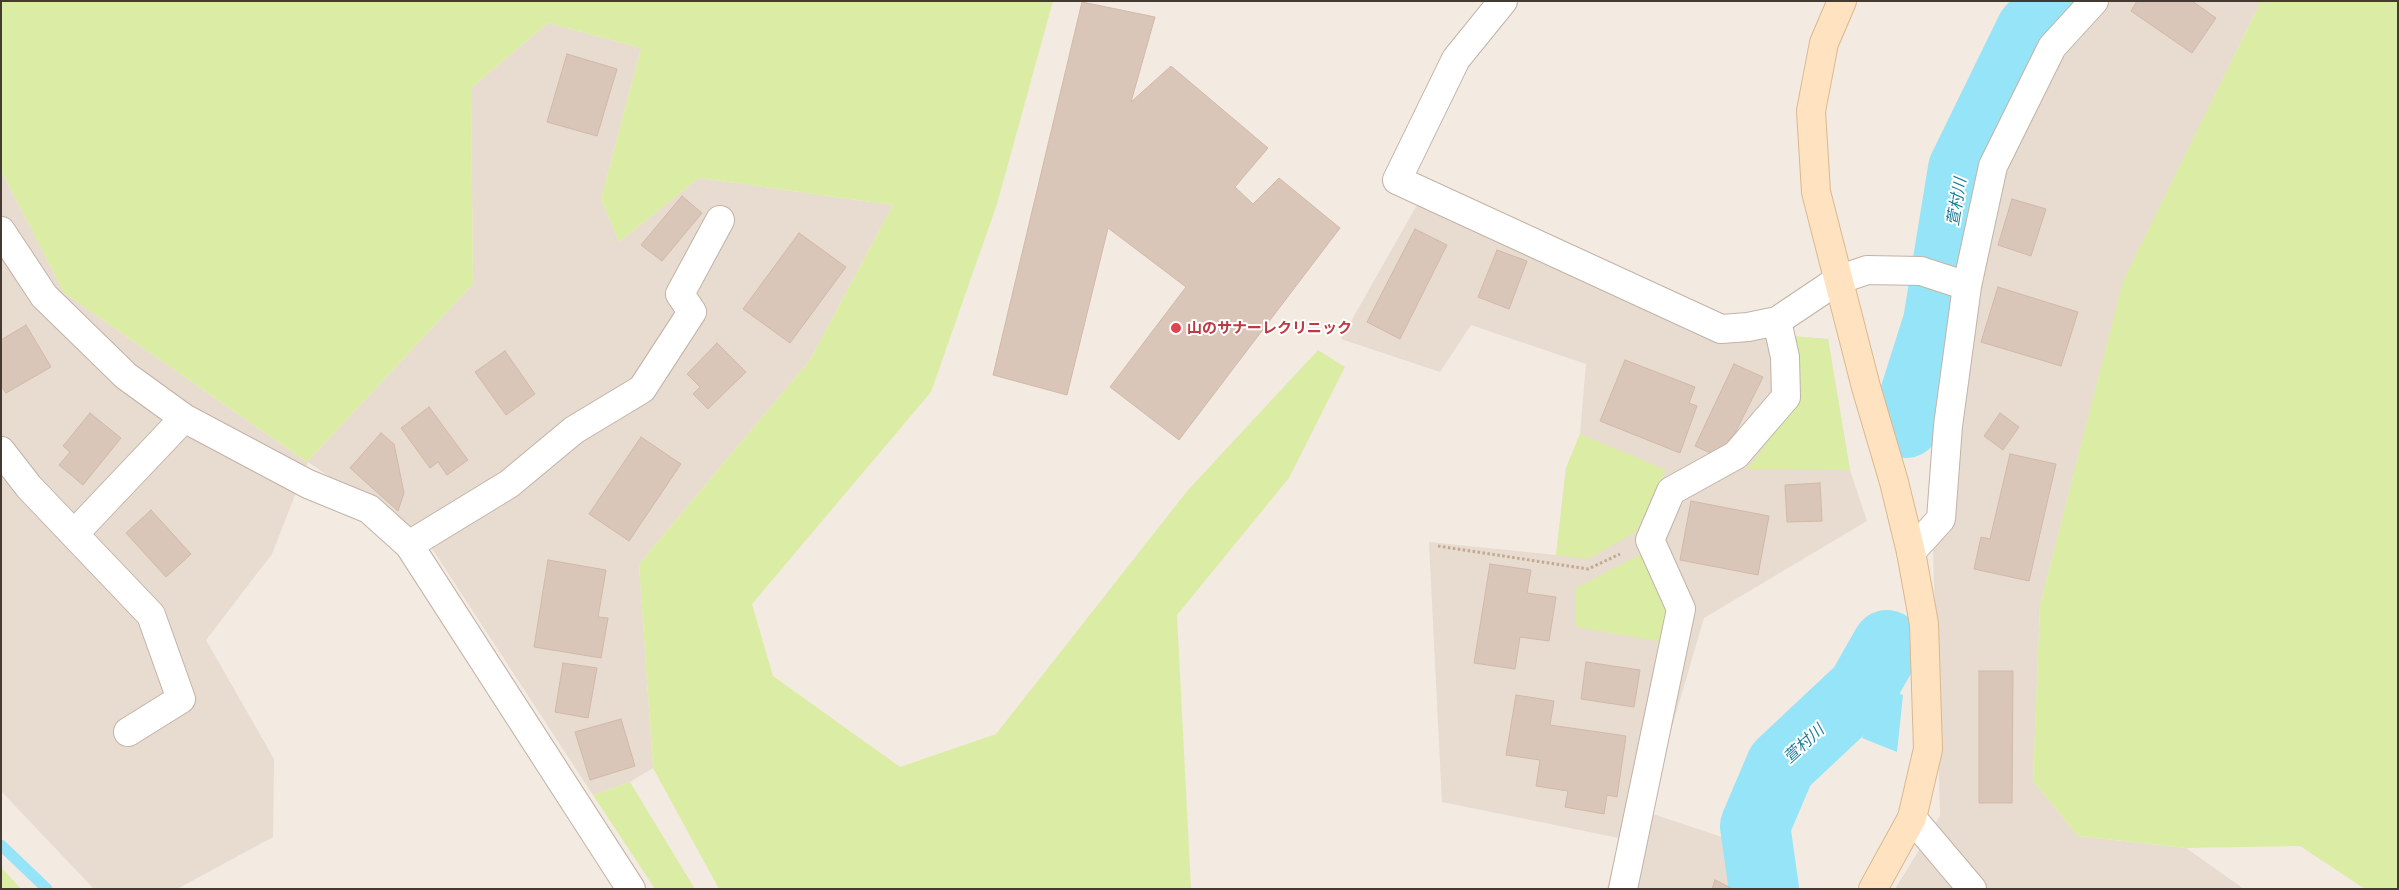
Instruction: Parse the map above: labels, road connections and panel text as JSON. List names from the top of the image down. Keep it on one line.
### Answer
{"water":["萱村川"],"places":["山のサナーレクリニック"]}
